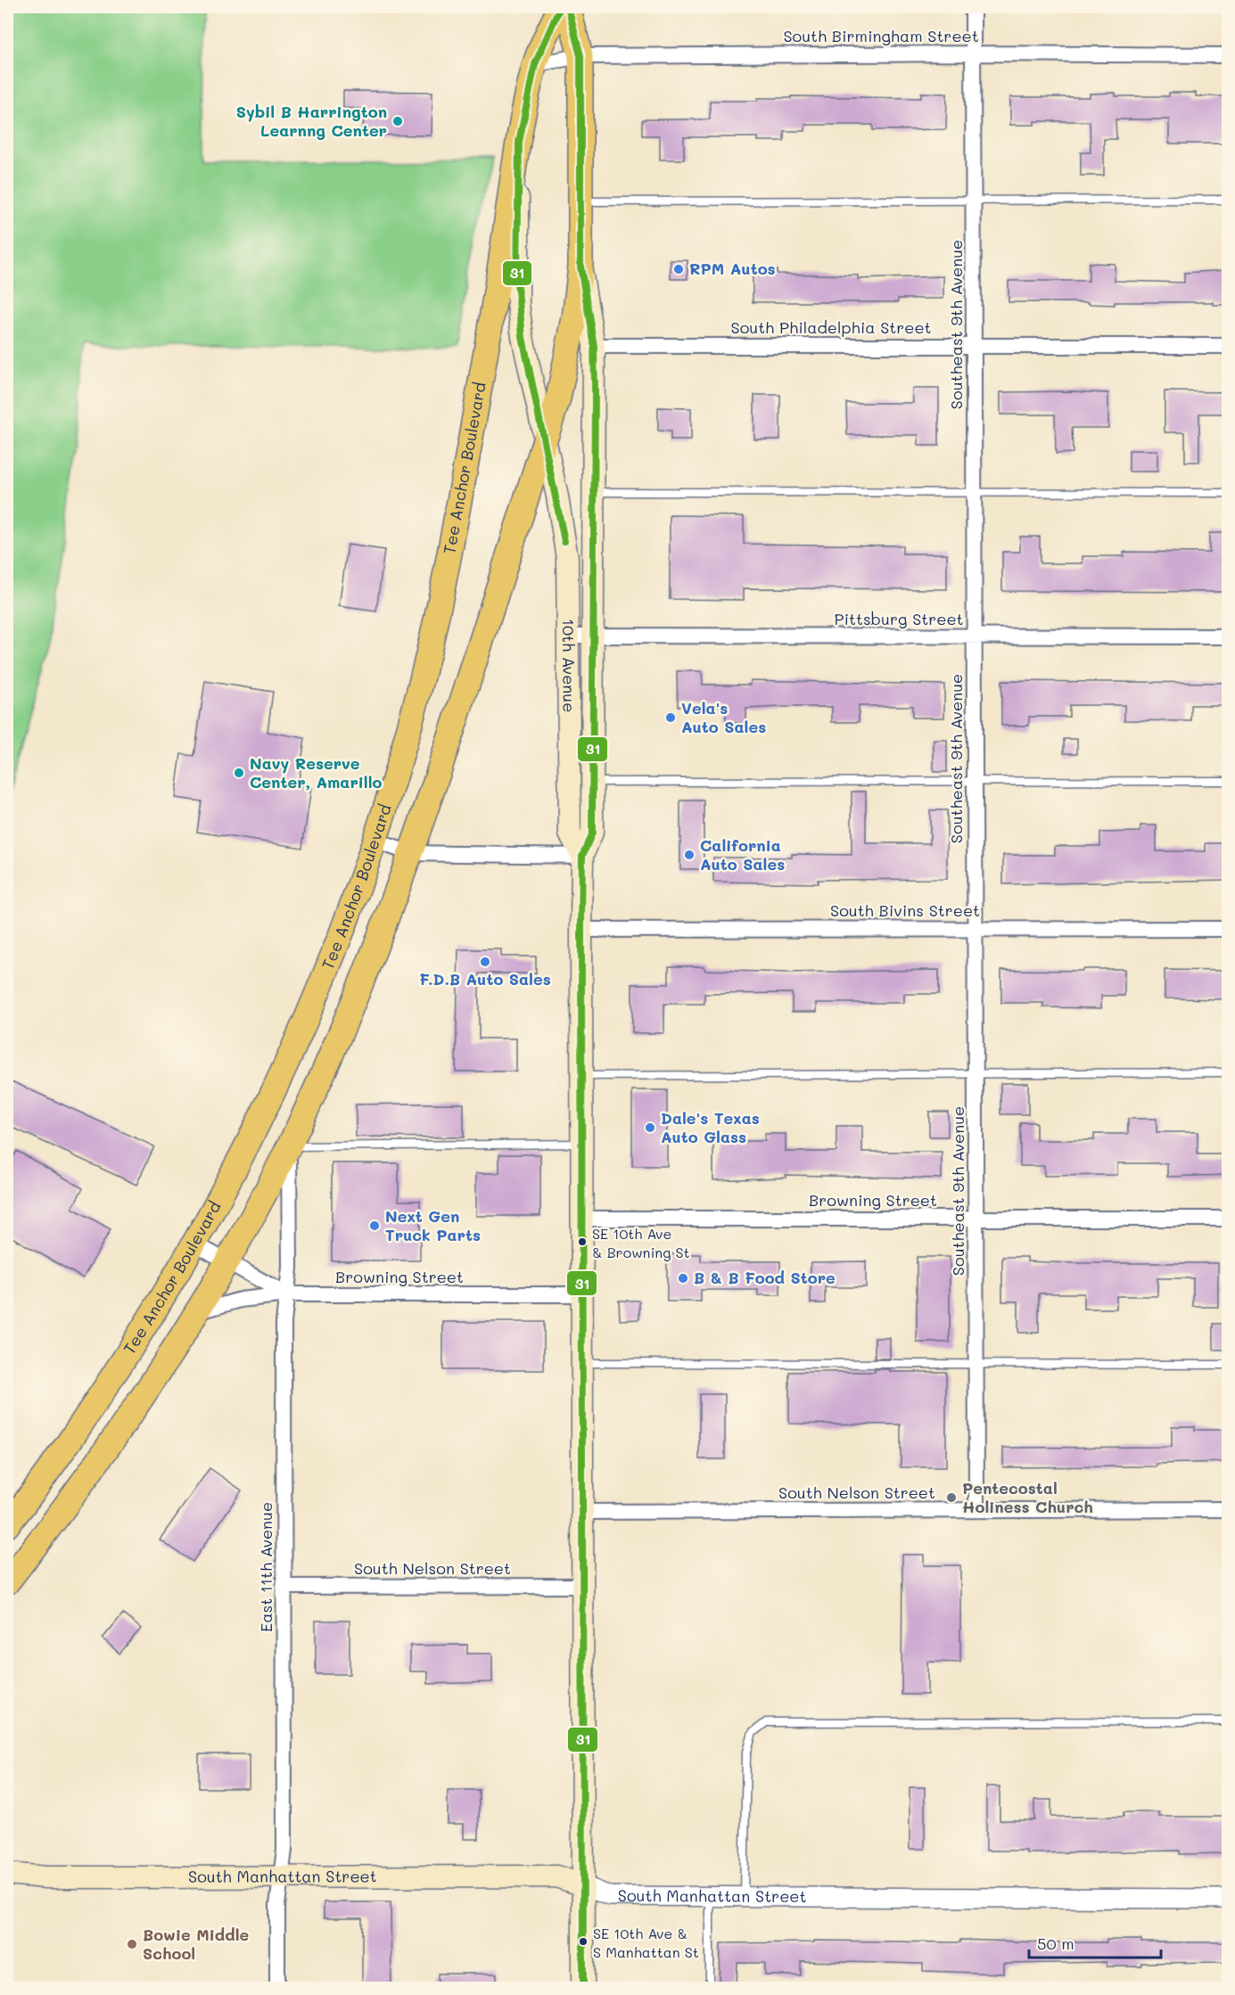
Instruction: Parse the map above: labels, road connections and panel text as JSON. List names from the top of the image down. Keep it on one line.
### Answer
{"streets":{"main road":["Tee Anchor Boulevard","10th Avenue","South Manhattan Street"],"street":["South Birmingham Street","Southeast 9th Avenue","South Philadelphia Street","Pittsburg Street","South Bivins Street","Browning Street","South Nelson Street","East 11th Avenue"]},"crossings":[["South Birmingham Street","Southeast 9th Avenue"],["South Birmingham Street","Tee Anchor Boulevard"],["Southeast 9th Avenue","South Philadelphia Street"],["Southeast 9th Avenue","Pittsburg Street"],["Southeast 9th Avenue","South Bivins Street"],["Southeast 9th Avenue","Browning Street"],["Southeast 9th Avenue","South Nelson Street"],["South Philadelphia Street","10th Avenue"],["Tee Anchor Boulevard","10th Avenue"],["Tee Anchor Boulevard","Browning Street"],["Pittsburg Street","10th Avenue"],["Browning Street","East 11th Avenue"],["South Nelson Street","East 11th Avenue"],["East 11th Avenue","South Manhattan Street"]],"places":["Sybil B Harrington Learnng Center","RPM Autos","Vela's Auto Sales","Navy Reserve Center, Amarillo","California Auto Sales","F.D.B Auto Sales","Dale's Texas Auto Glass","Next Gen Truck Parts","SE 10th Ave & Browning St","B & B Food Store","Pentecostal Holiness Church","SE 10th Ave & S Manhattan St","Bowie Middle School"],"lines":["transit line 31"],"scale_bar":"50 m"}
